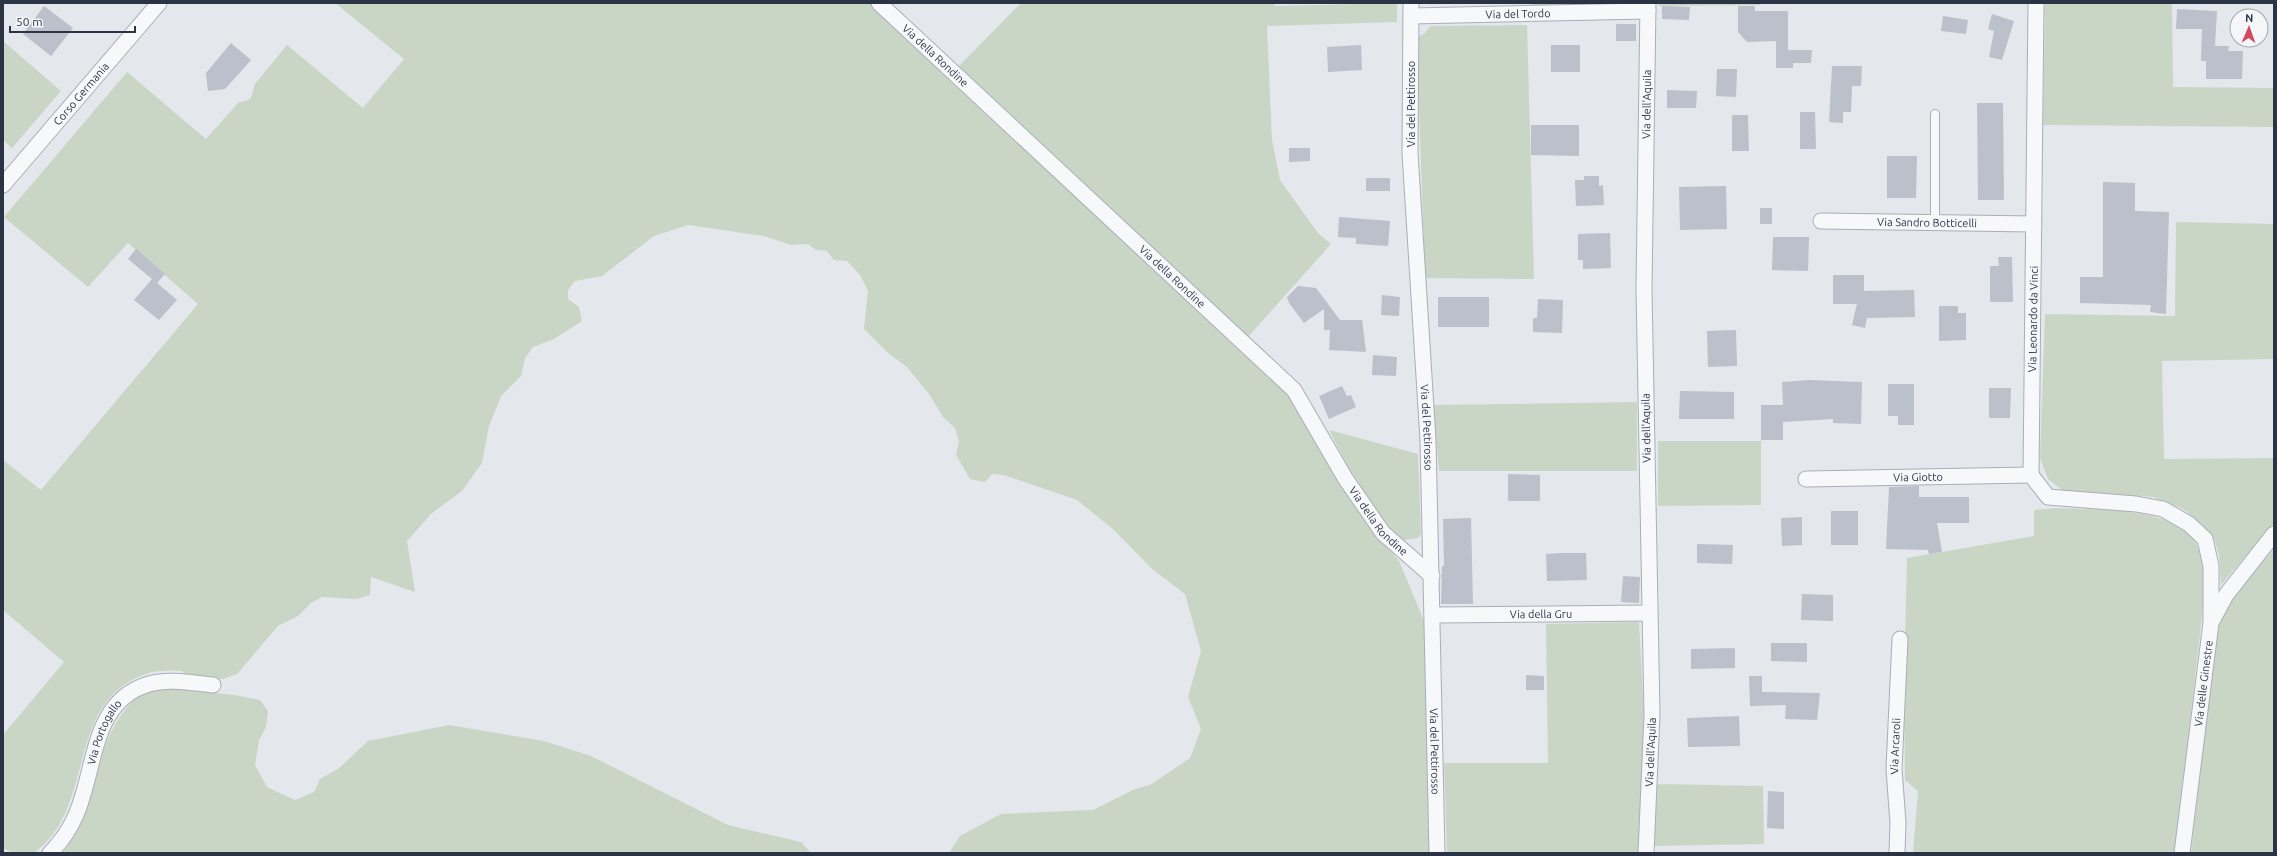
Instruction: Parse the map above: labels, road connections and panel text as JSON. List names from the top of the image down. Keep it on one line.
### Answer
{"streets":{"street":["Via del Tordo","Via della Rondine","Corso Germania","Via del Pettirosso","Via dell'Aquila","Via Sandro Botticelli","Via Leonardo da Vinci","Via Giotto","Via della Gru","Via delle Ginestre","Via Portogallo","Via Arcaroli"]},"crossings":[["Via del Tordo","Via del Pettirosso"],["Via del Tordo","Via dell'Aquila"],["Via della Rondine","Via del Pettirosso"],["Via del Pettirosso","Via della Gru"],["Via dell'Aquila","Via della Gru"],["Via Sandro Botticelli","Via Leonardo da Vinci"],["Via Leonardo da Vinci","Via Giotto"]],"scale_bar":"50 m","north":"top"}
